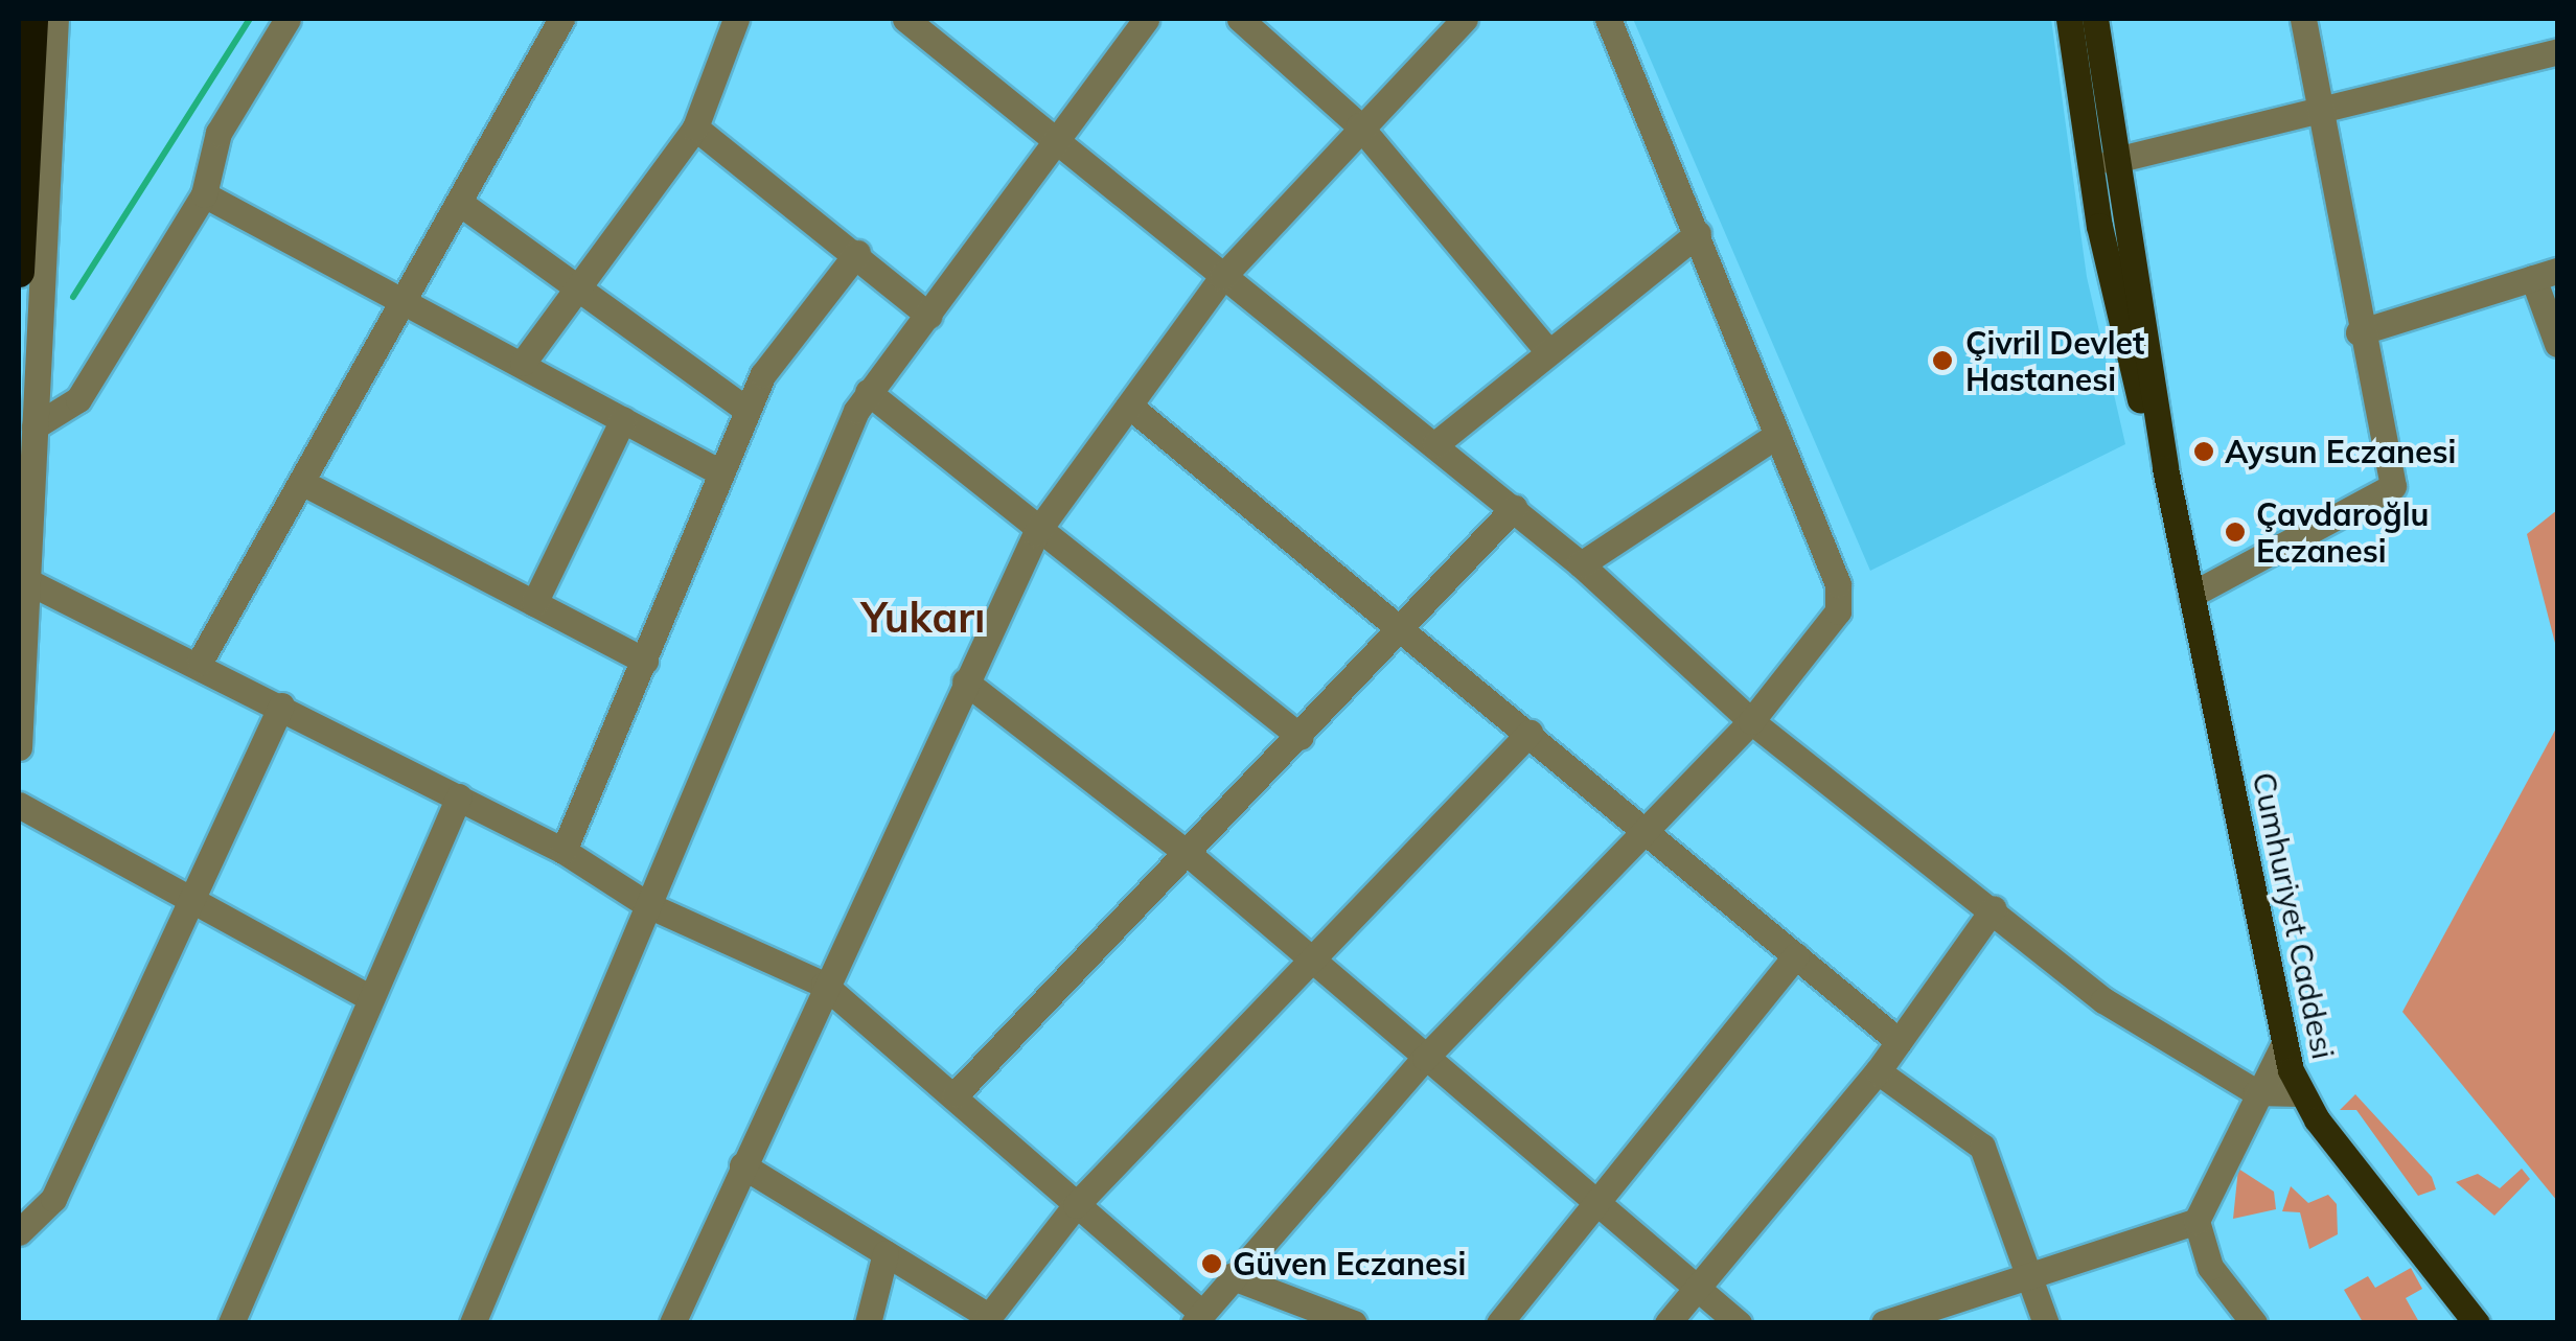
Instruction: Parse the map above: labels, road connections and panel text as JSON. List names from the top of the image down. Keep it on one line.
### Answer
{"streets":{"main road":["Cumhuriyet Caddesi"]},"districts":["Yukarı"],"places":["Çivril Devlet Hastanesi","Aysun Eczanesi","Çavdaroğlu Eczanesi","Güven Eczanesi"]}
